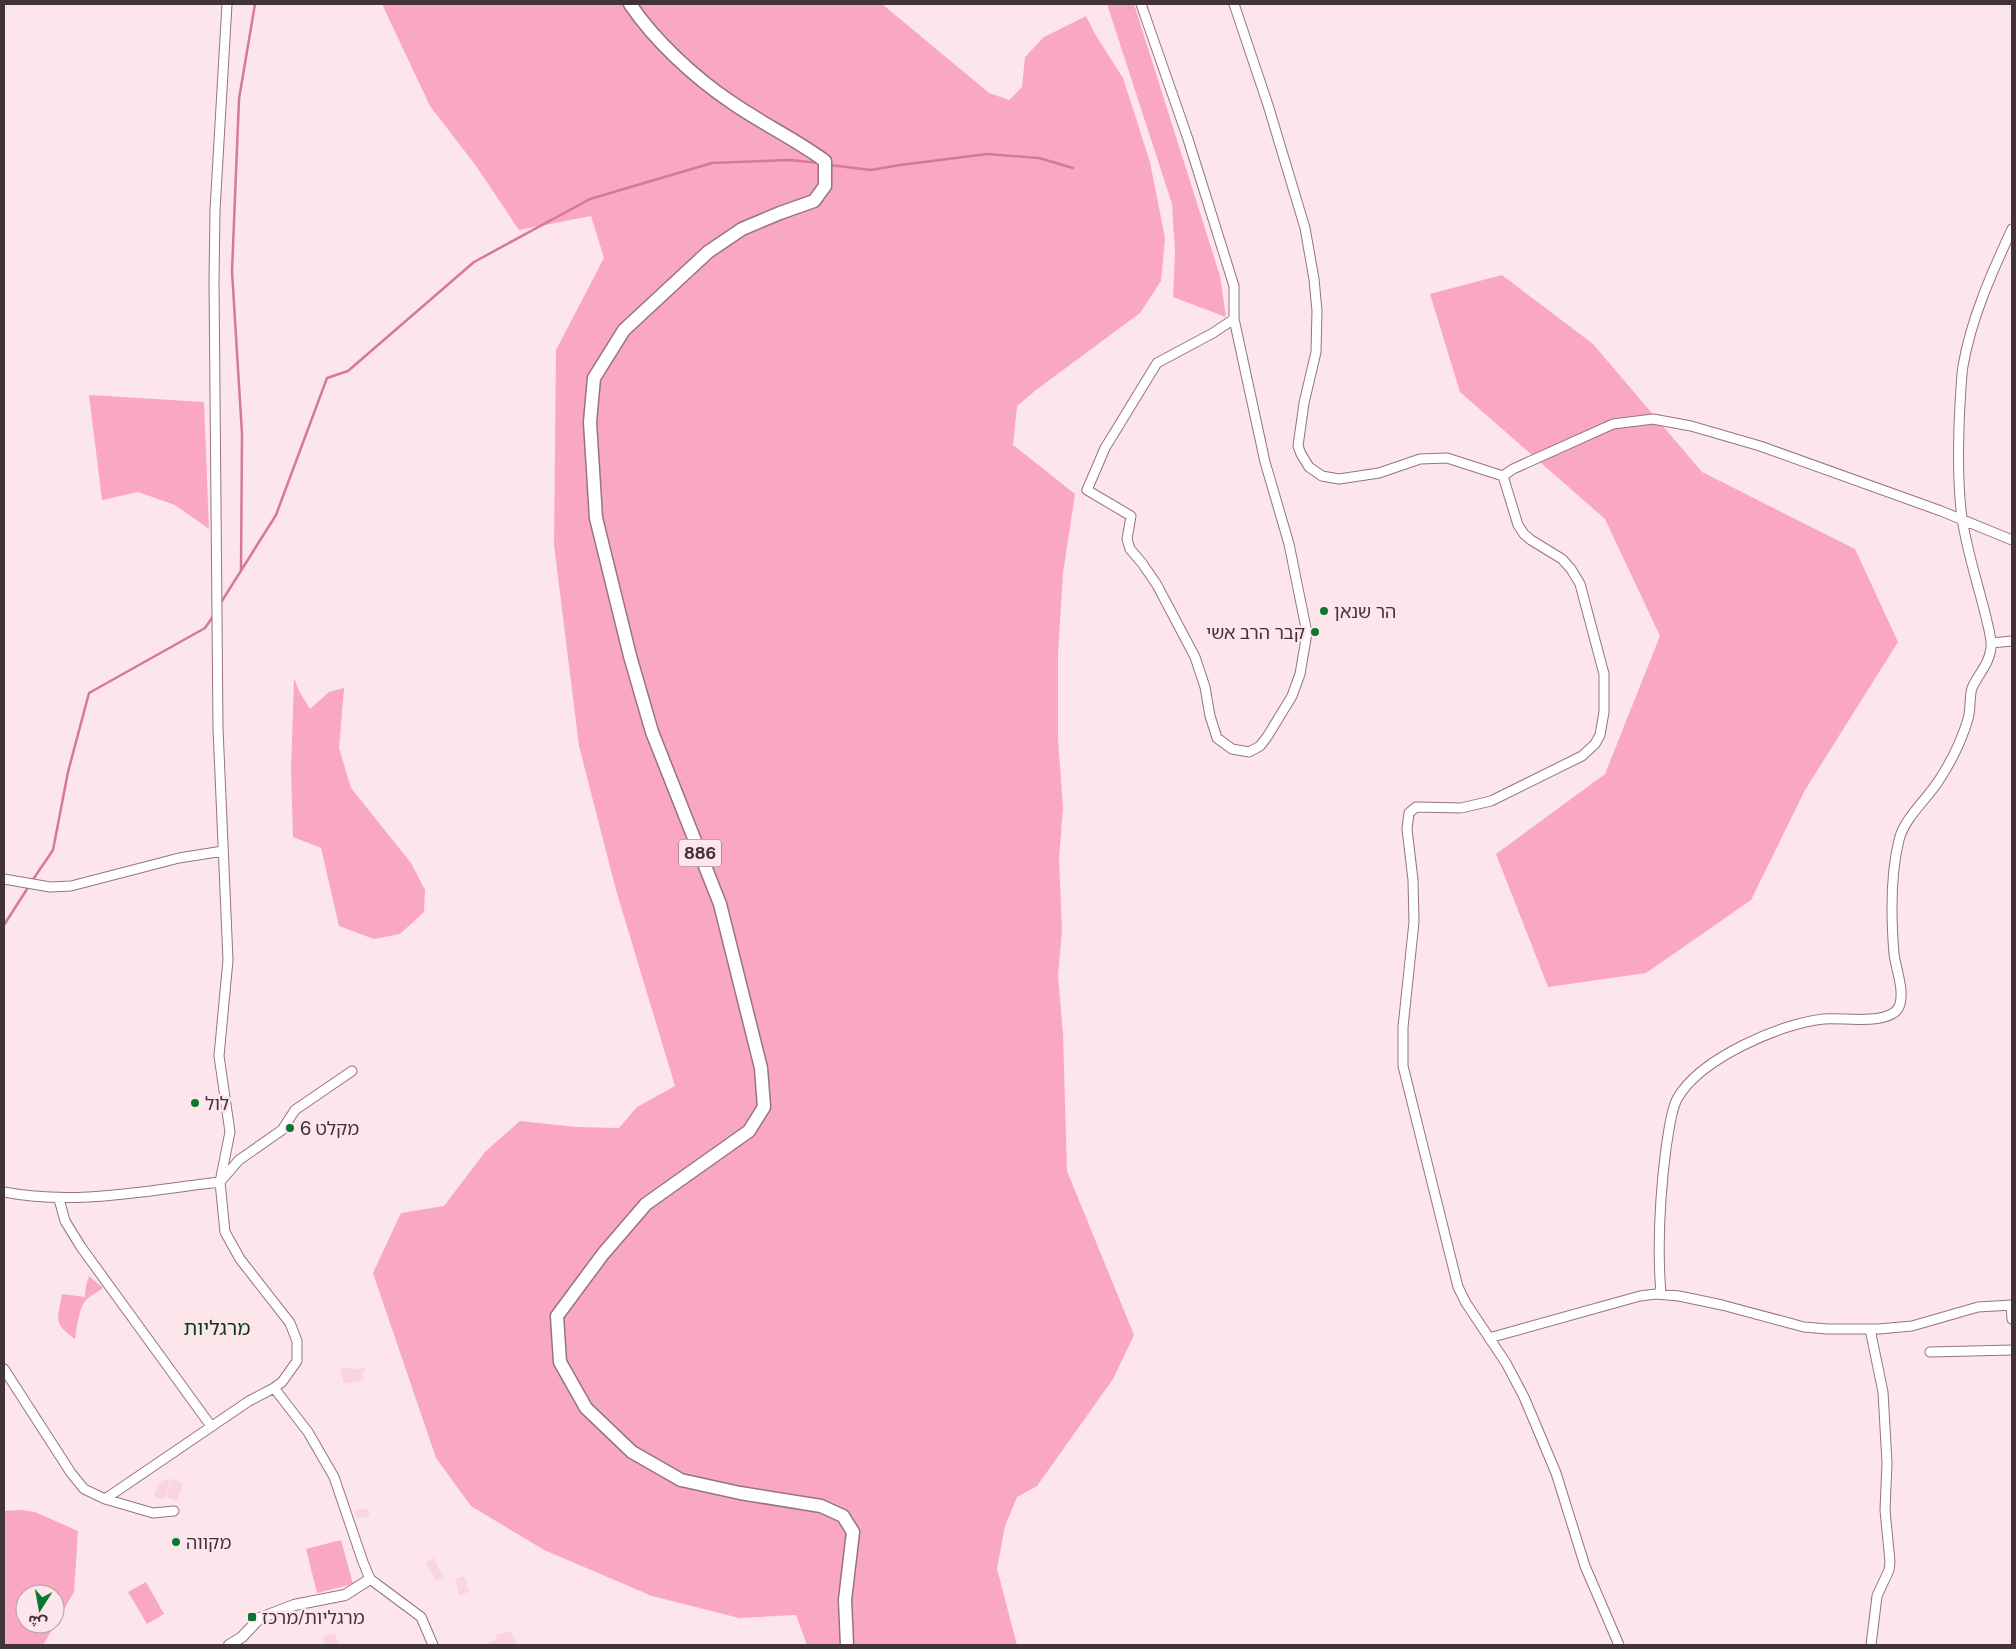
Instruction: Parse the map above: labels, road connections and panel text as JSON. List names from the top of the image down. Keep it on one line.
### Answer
{"streets":{"main road":["886"]},"districts":["מרגליות"],"places":{"other":["הר שנאן","קבר הרב אשי","לול","מקלט 6","מקווה"],"transit":["מרגליות/מרכז"]},"north":"bottom"}
